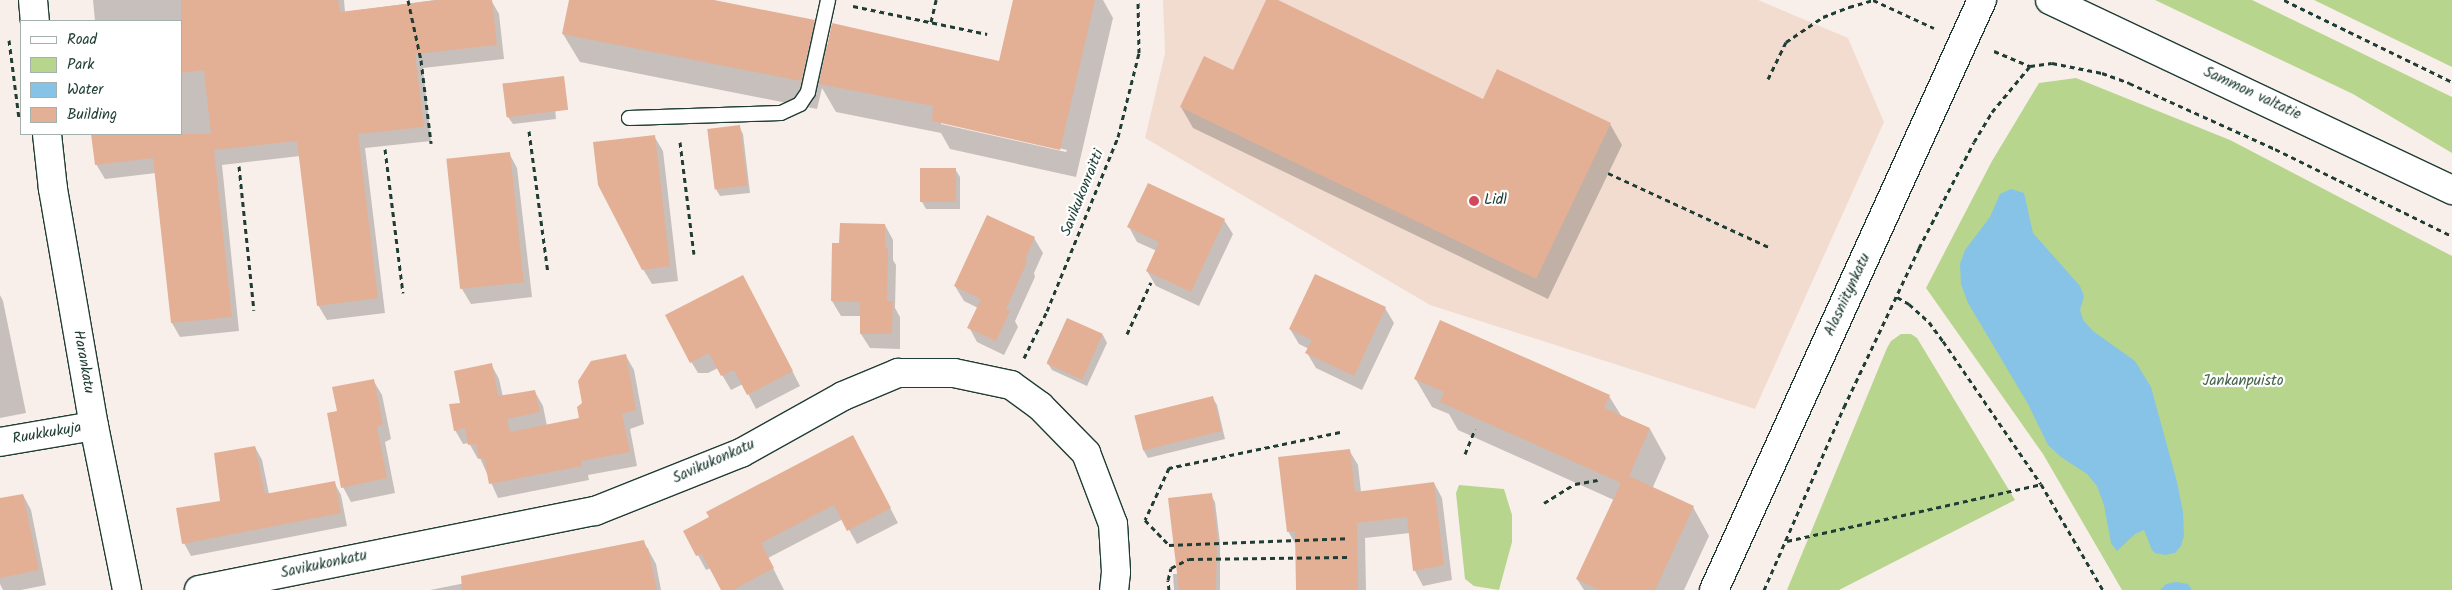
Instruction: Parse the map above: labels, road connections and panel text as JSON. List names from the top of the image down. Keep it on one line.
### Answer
{"streets":{"street":["Sammon valtatie","Alasniitynkatu","Harankatu","Ruukkukuja","Savikukonkatu"],"path":["Savikukonraitti"]},"crossings":[["Savikukonraitti","Savikukonkatu"],["Harankatu","Ruukkukuja"]],"parks":["Jankanpuisto"],"places":["Lidl"],"legend":["Road","Park","Water","Building"]}
